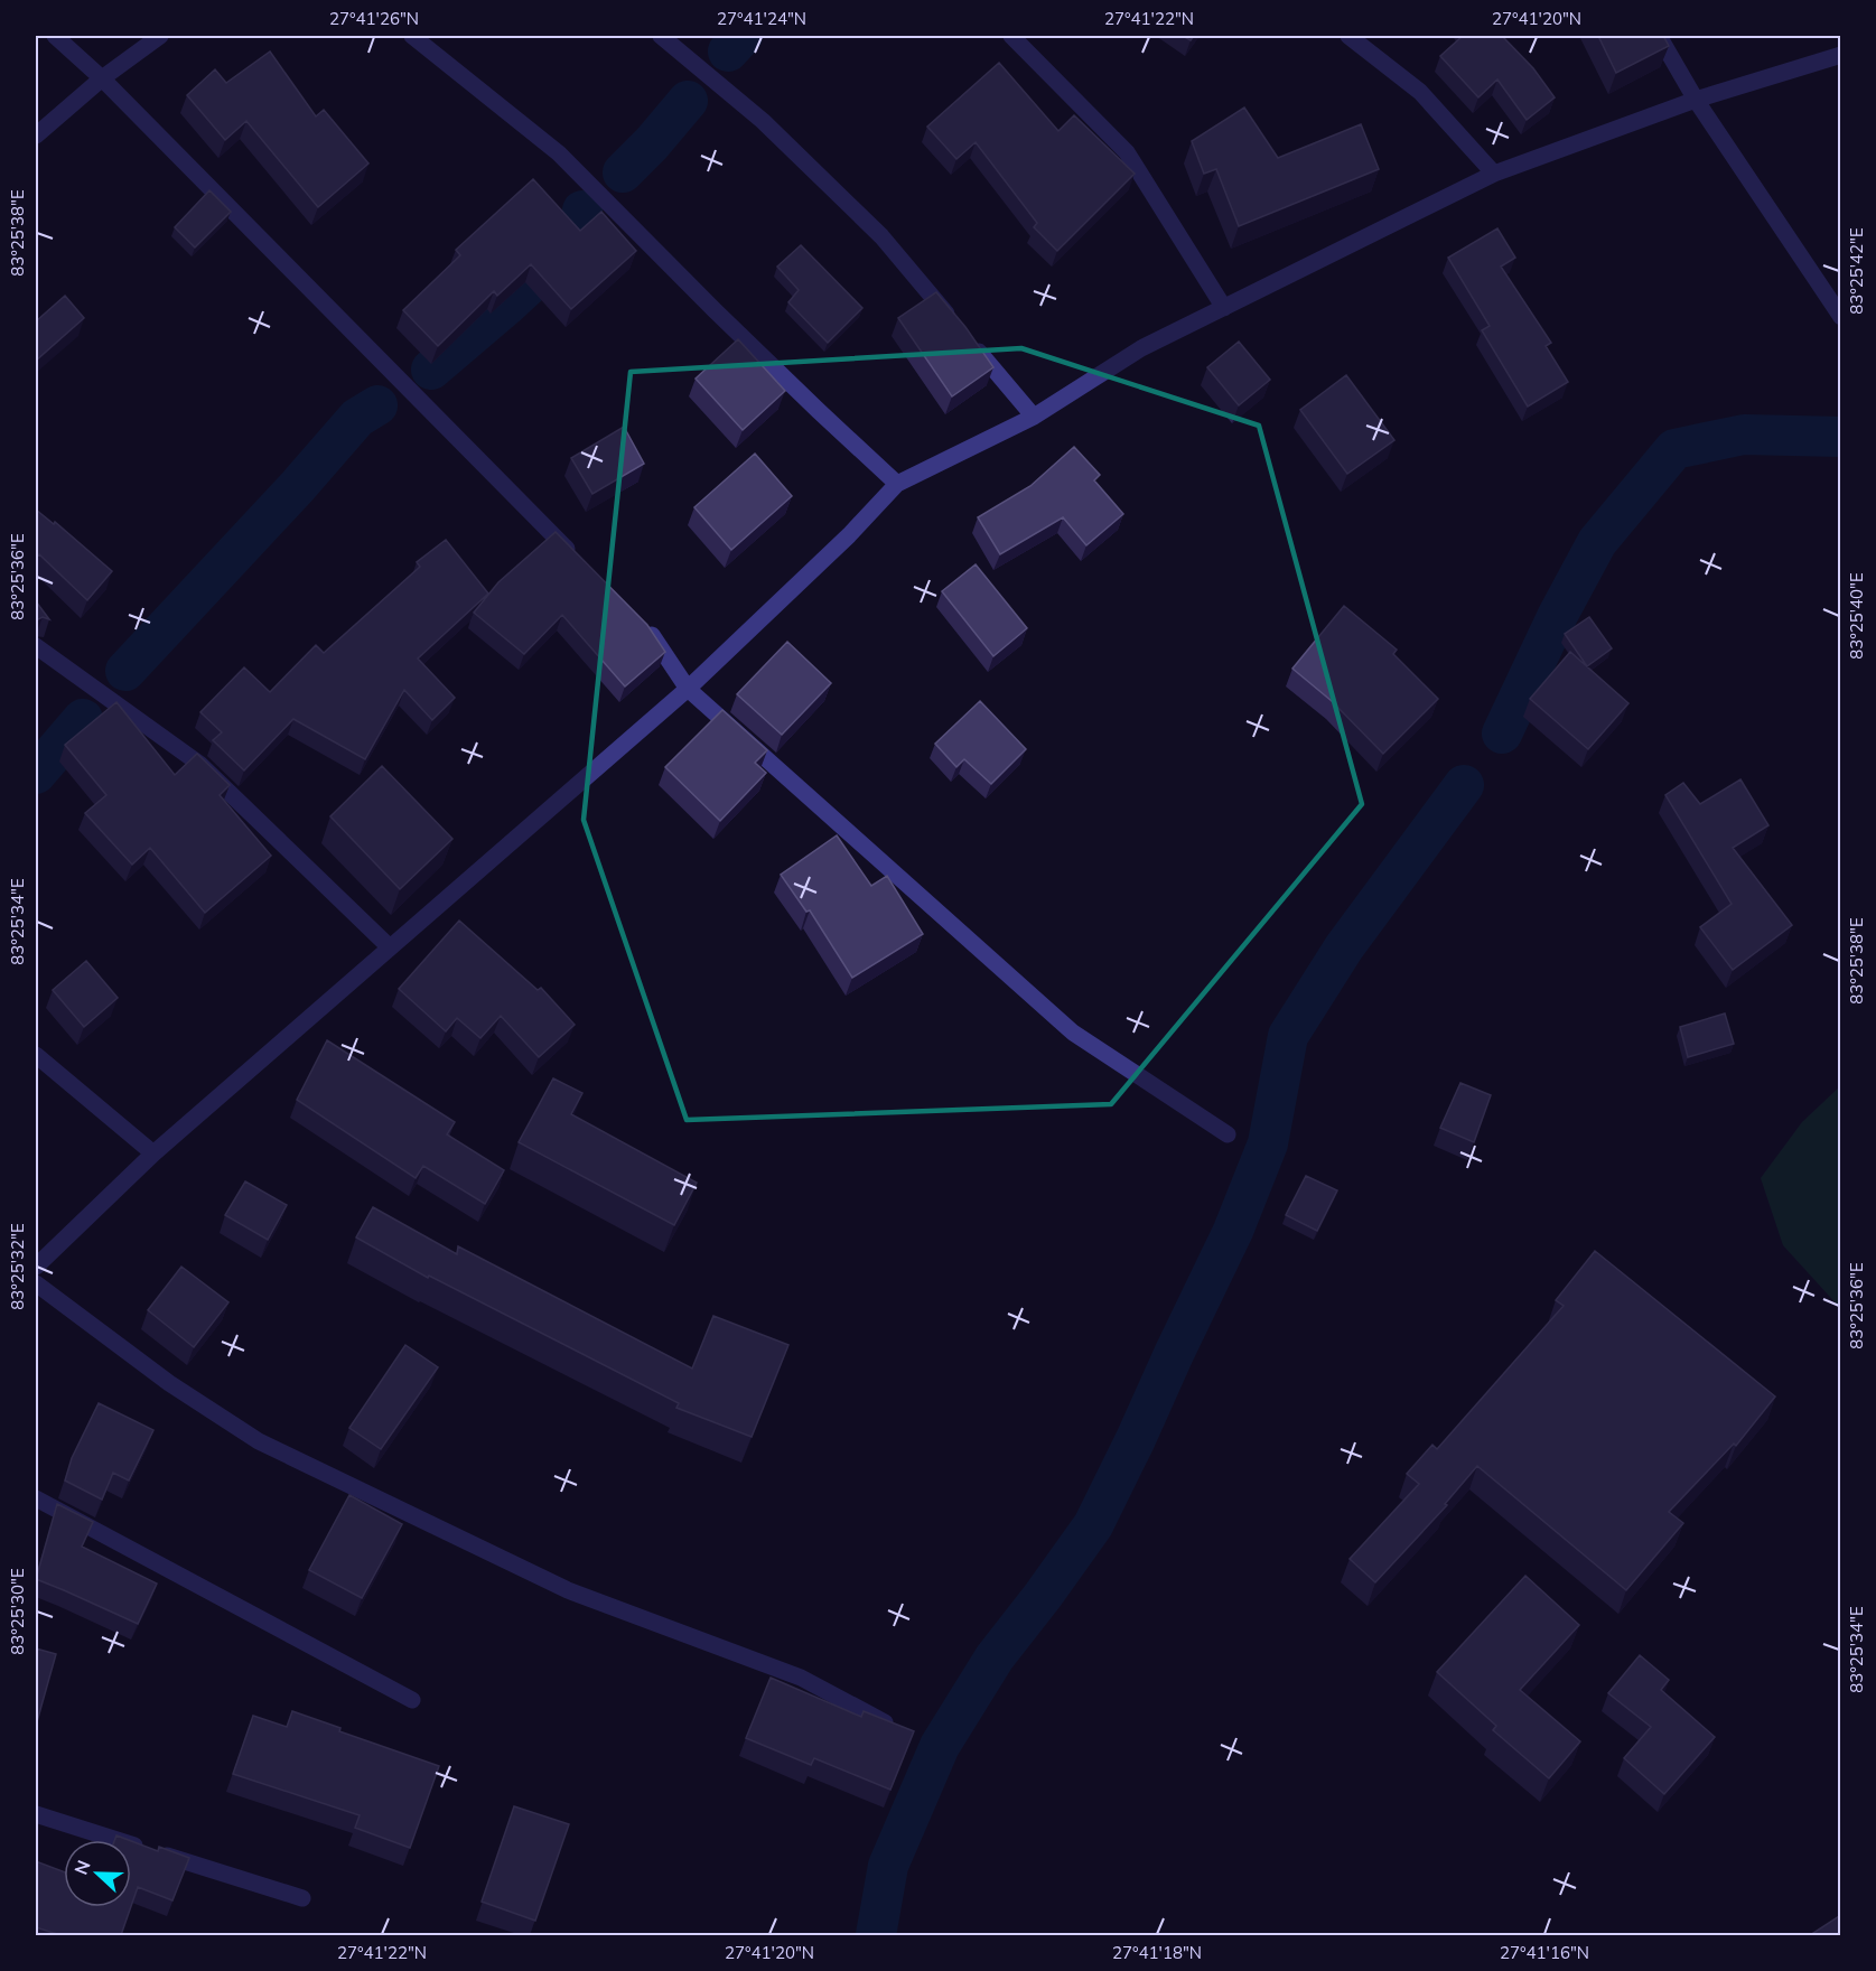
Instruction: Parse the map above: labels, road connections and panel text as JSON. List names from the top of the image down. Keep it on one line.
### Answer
{"north":"left","coordinates":["27°41'26\"N","27°41'24\"N","27°41'22\"N","27°41'20\"N","83°25'38\"E","83°25'42\"E","83°25'36\"E","83°25'40\"E","83°25'34\"E","83°25'32\"E","83°25'30\"E","27°41'18\"N","27°41'16\"N"]}
